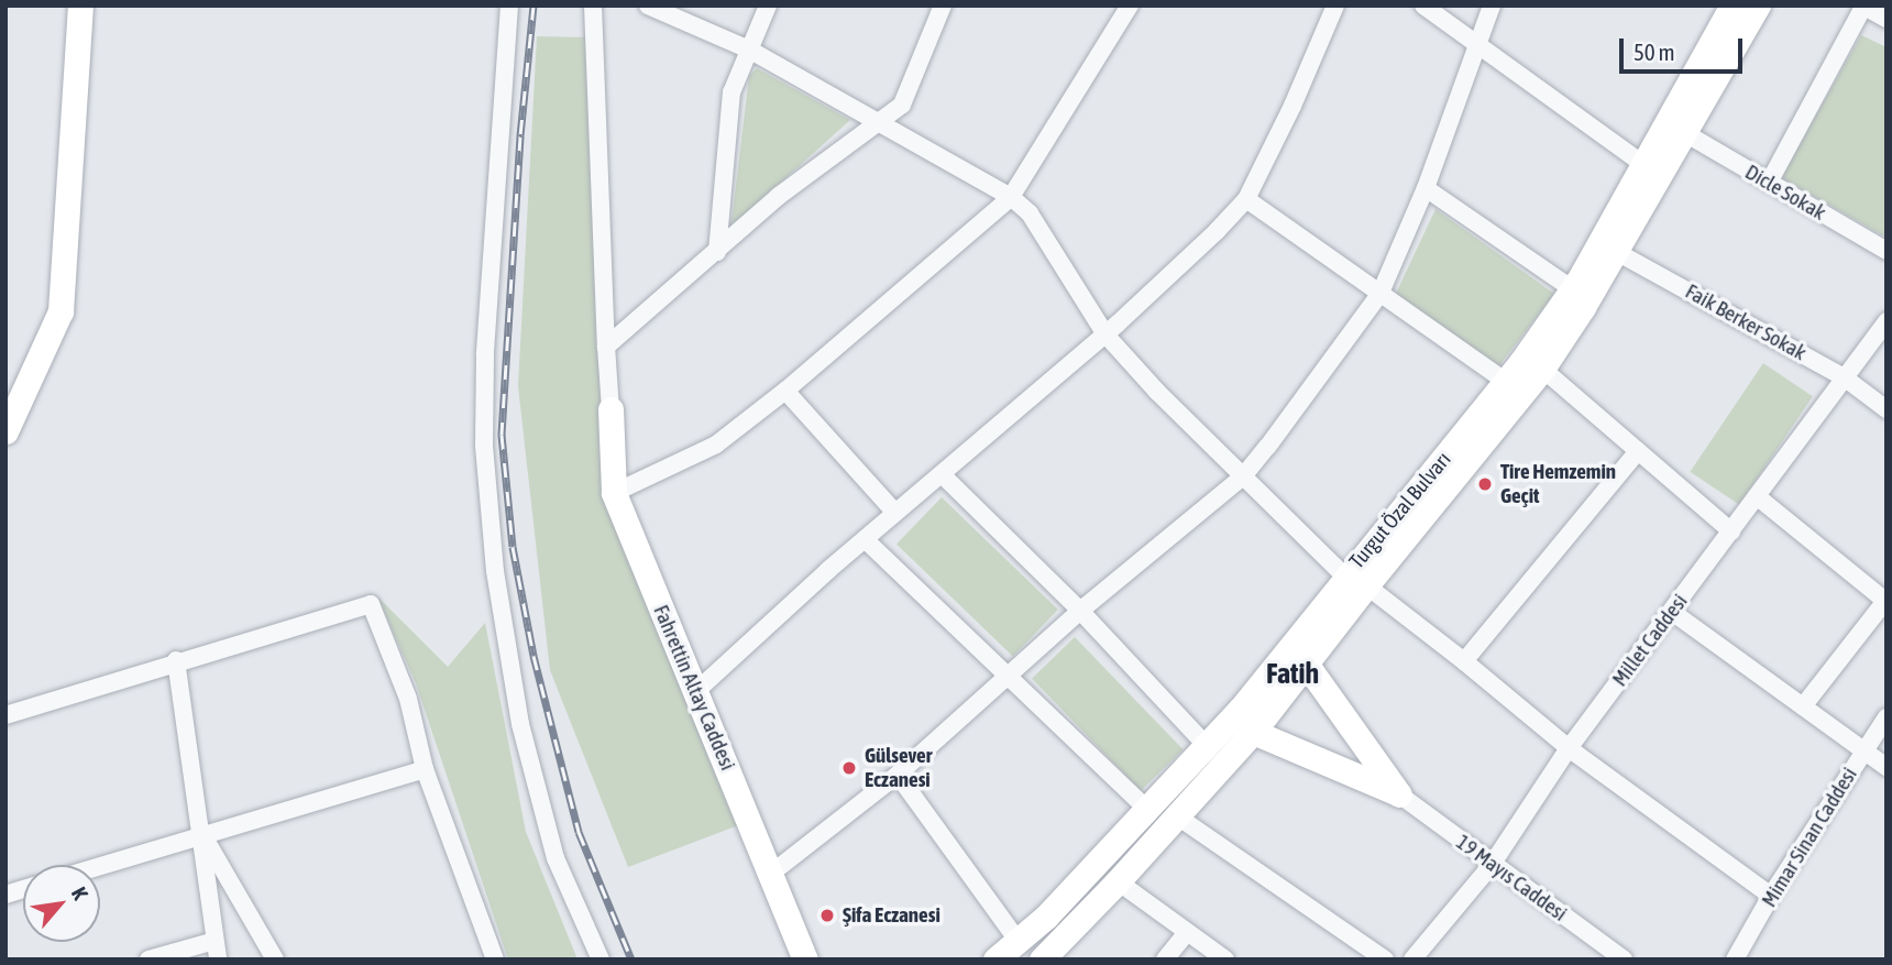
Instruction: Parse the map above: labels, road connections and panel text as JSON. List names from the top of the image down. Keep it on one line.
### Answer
{"streets":{"main road":["Turgut Özal Bulvarı","Fahrettin Altay Caddesi"],"street":["Dicle Sokak","Faik Berker Sokak","Millet Caddesi","Mimar Sinan Caddesi","19 Mayıs Caddesi"]},"crossings":[["Dicle Sokak","Turgut Özal Bulvarı"],["Faik Berker Sokak","Turgut Özal Bulvarı"],["Faik Berker Sokak","Millet Caddesi"],["Millet Caddesi","19 Mayıs Caddesi"]],"districts":["Fatih"],"places":["Tire Hemzemin Geçit","Gülsever Eczanesi","Şifa Eczanesi"],"scale_bar":"50 m","north":"top right"}
